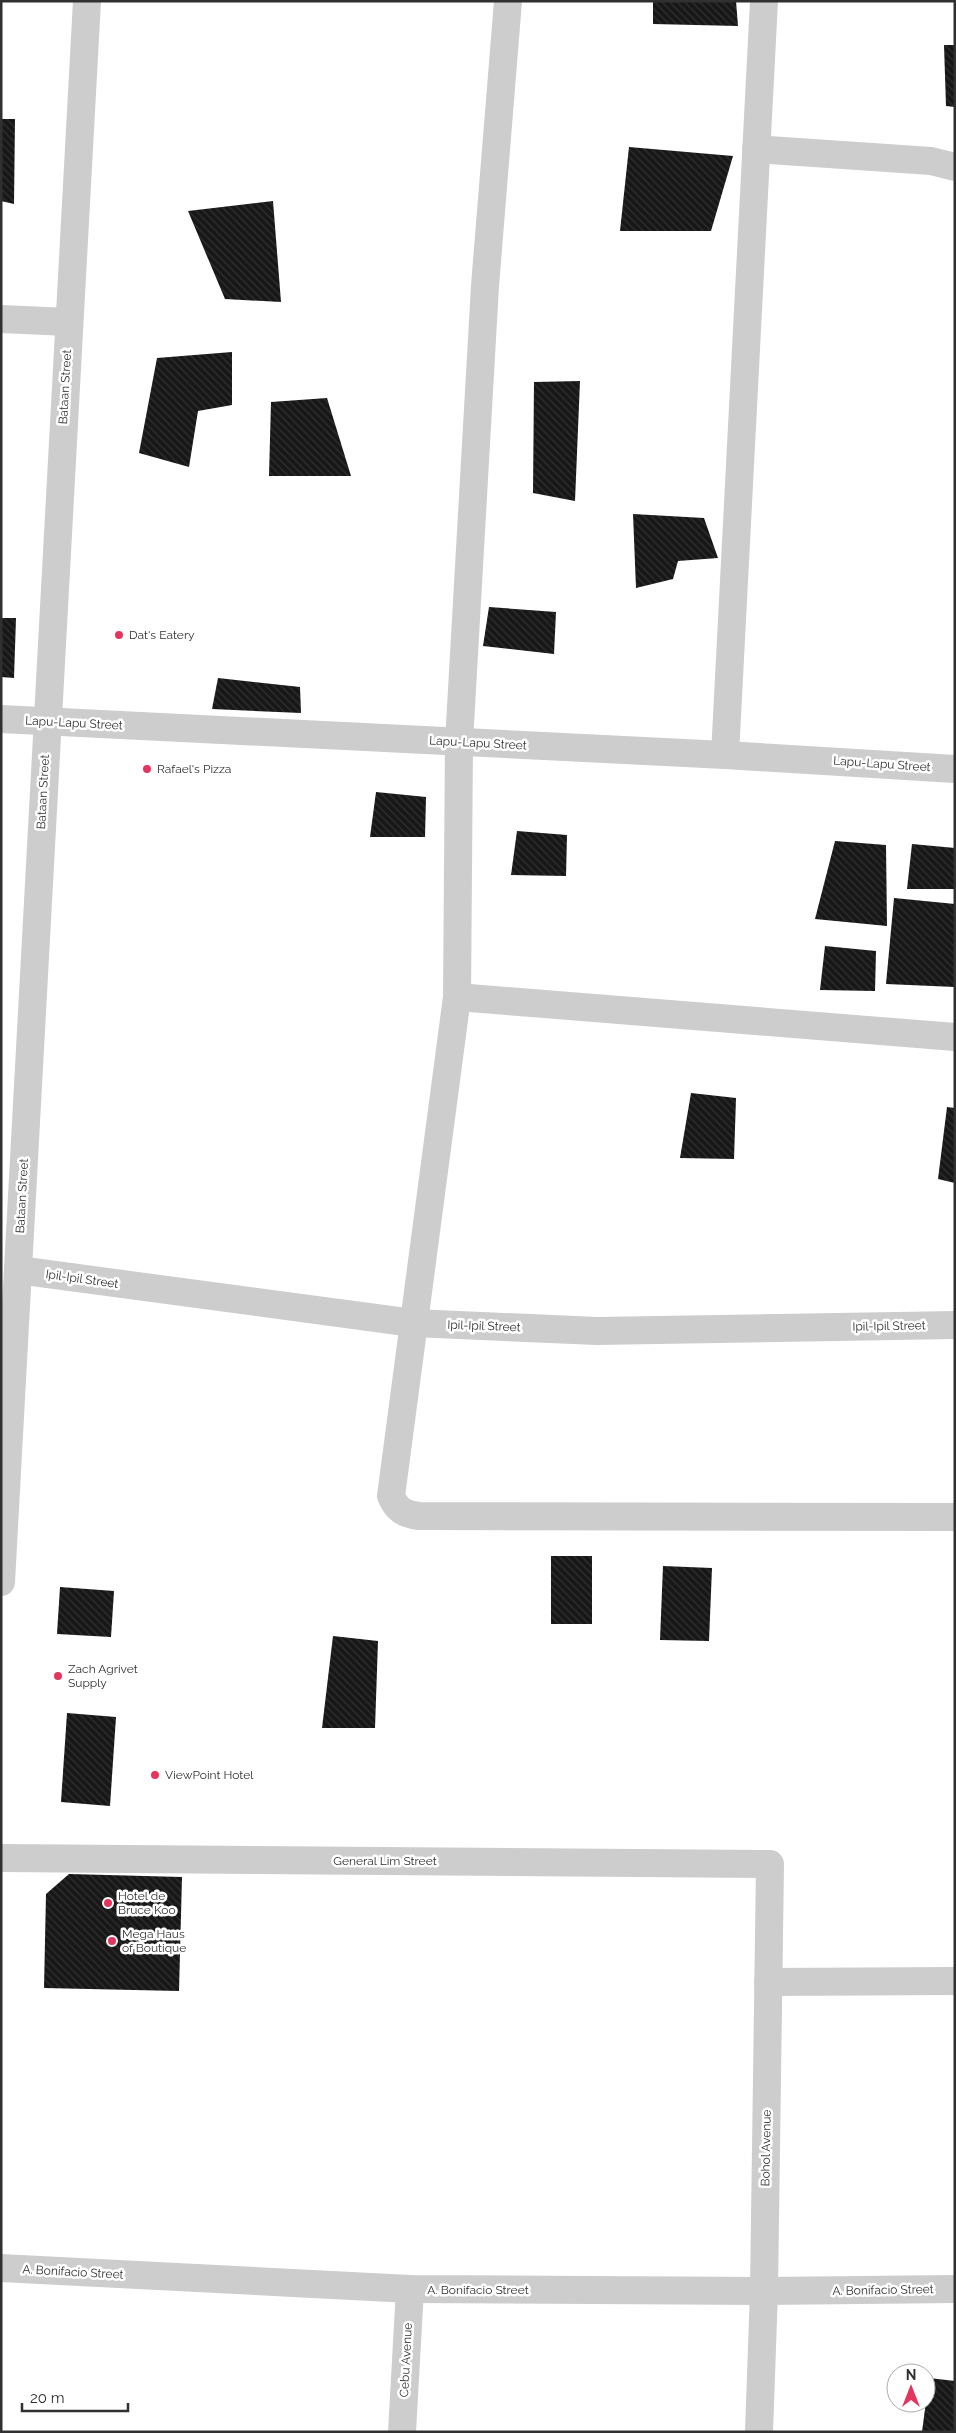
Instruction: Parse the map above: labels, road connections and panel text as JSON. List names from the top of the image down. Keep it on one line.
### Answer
{"streets":{"street":["Bataan Street","Lapu-Lapu Street","Ipil-Ipil Street","General Lim Street","Bohol Avenue","A. Bonifacio Street","Cebu Avenue"]},"crossings":[["Bataan Street","Lapu-Lapu Street"],["Bataan Street","Ipil-Ipil Street"],["General Lim Street","Bohol Avenue"],["Bohol Avenue","A. Bonifacio Street"],["A. Bonifacio Street","Cebu Avenue"]],"places":["Dat's Eatery","Rafael's Pizza","Zach Agrivet Supply","ViewPoint Hotel","Hotel de Bruce Koo","Mega Haus of Boutique"],"scale_bar":"20 m","north":"top"}
